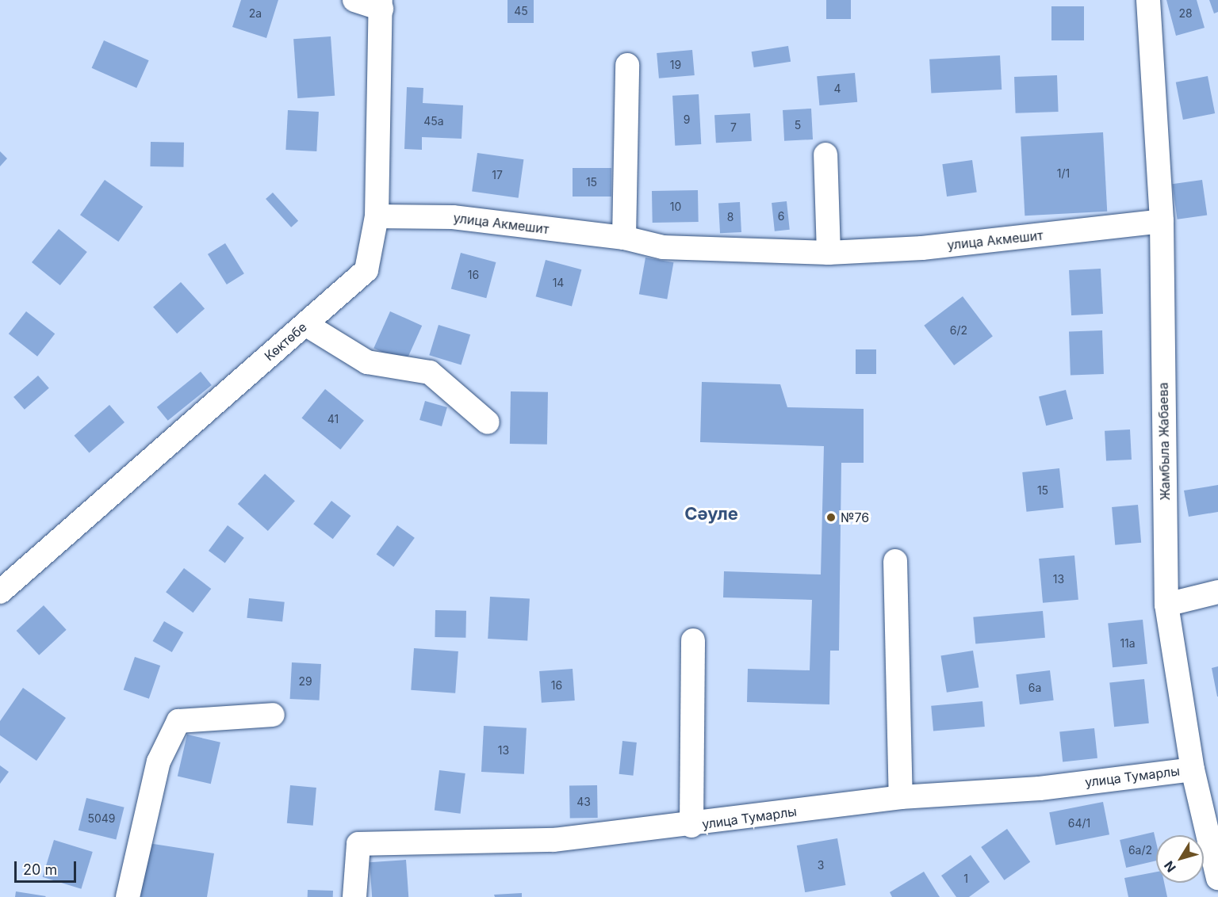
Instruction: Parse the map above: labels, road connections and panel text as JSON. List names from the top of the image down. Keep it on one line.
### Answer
{"streets":{"street":["улица Акмешит","Көктөбе","Жамбыла Жабаева","улица Тумарлы"]},"crossings":[["улица Акмешит","Көктөбе"],["улица Акмешит","Жамбыла Жабаева"],["Жамбыла Жабаева","улица Тумарлы"]],"districts":["Сәуле"],"places":["№76"],"house_numbers":["45","2а","28","19","4","9","45а","5","7","1/1","17","15","10","6","8","16","14","6/2","41","15","13","11а","29","16","6а","13","43","5049","64/1","6а/2","3","1"],"scale_bar":"20 m","north":"bottom left"}
